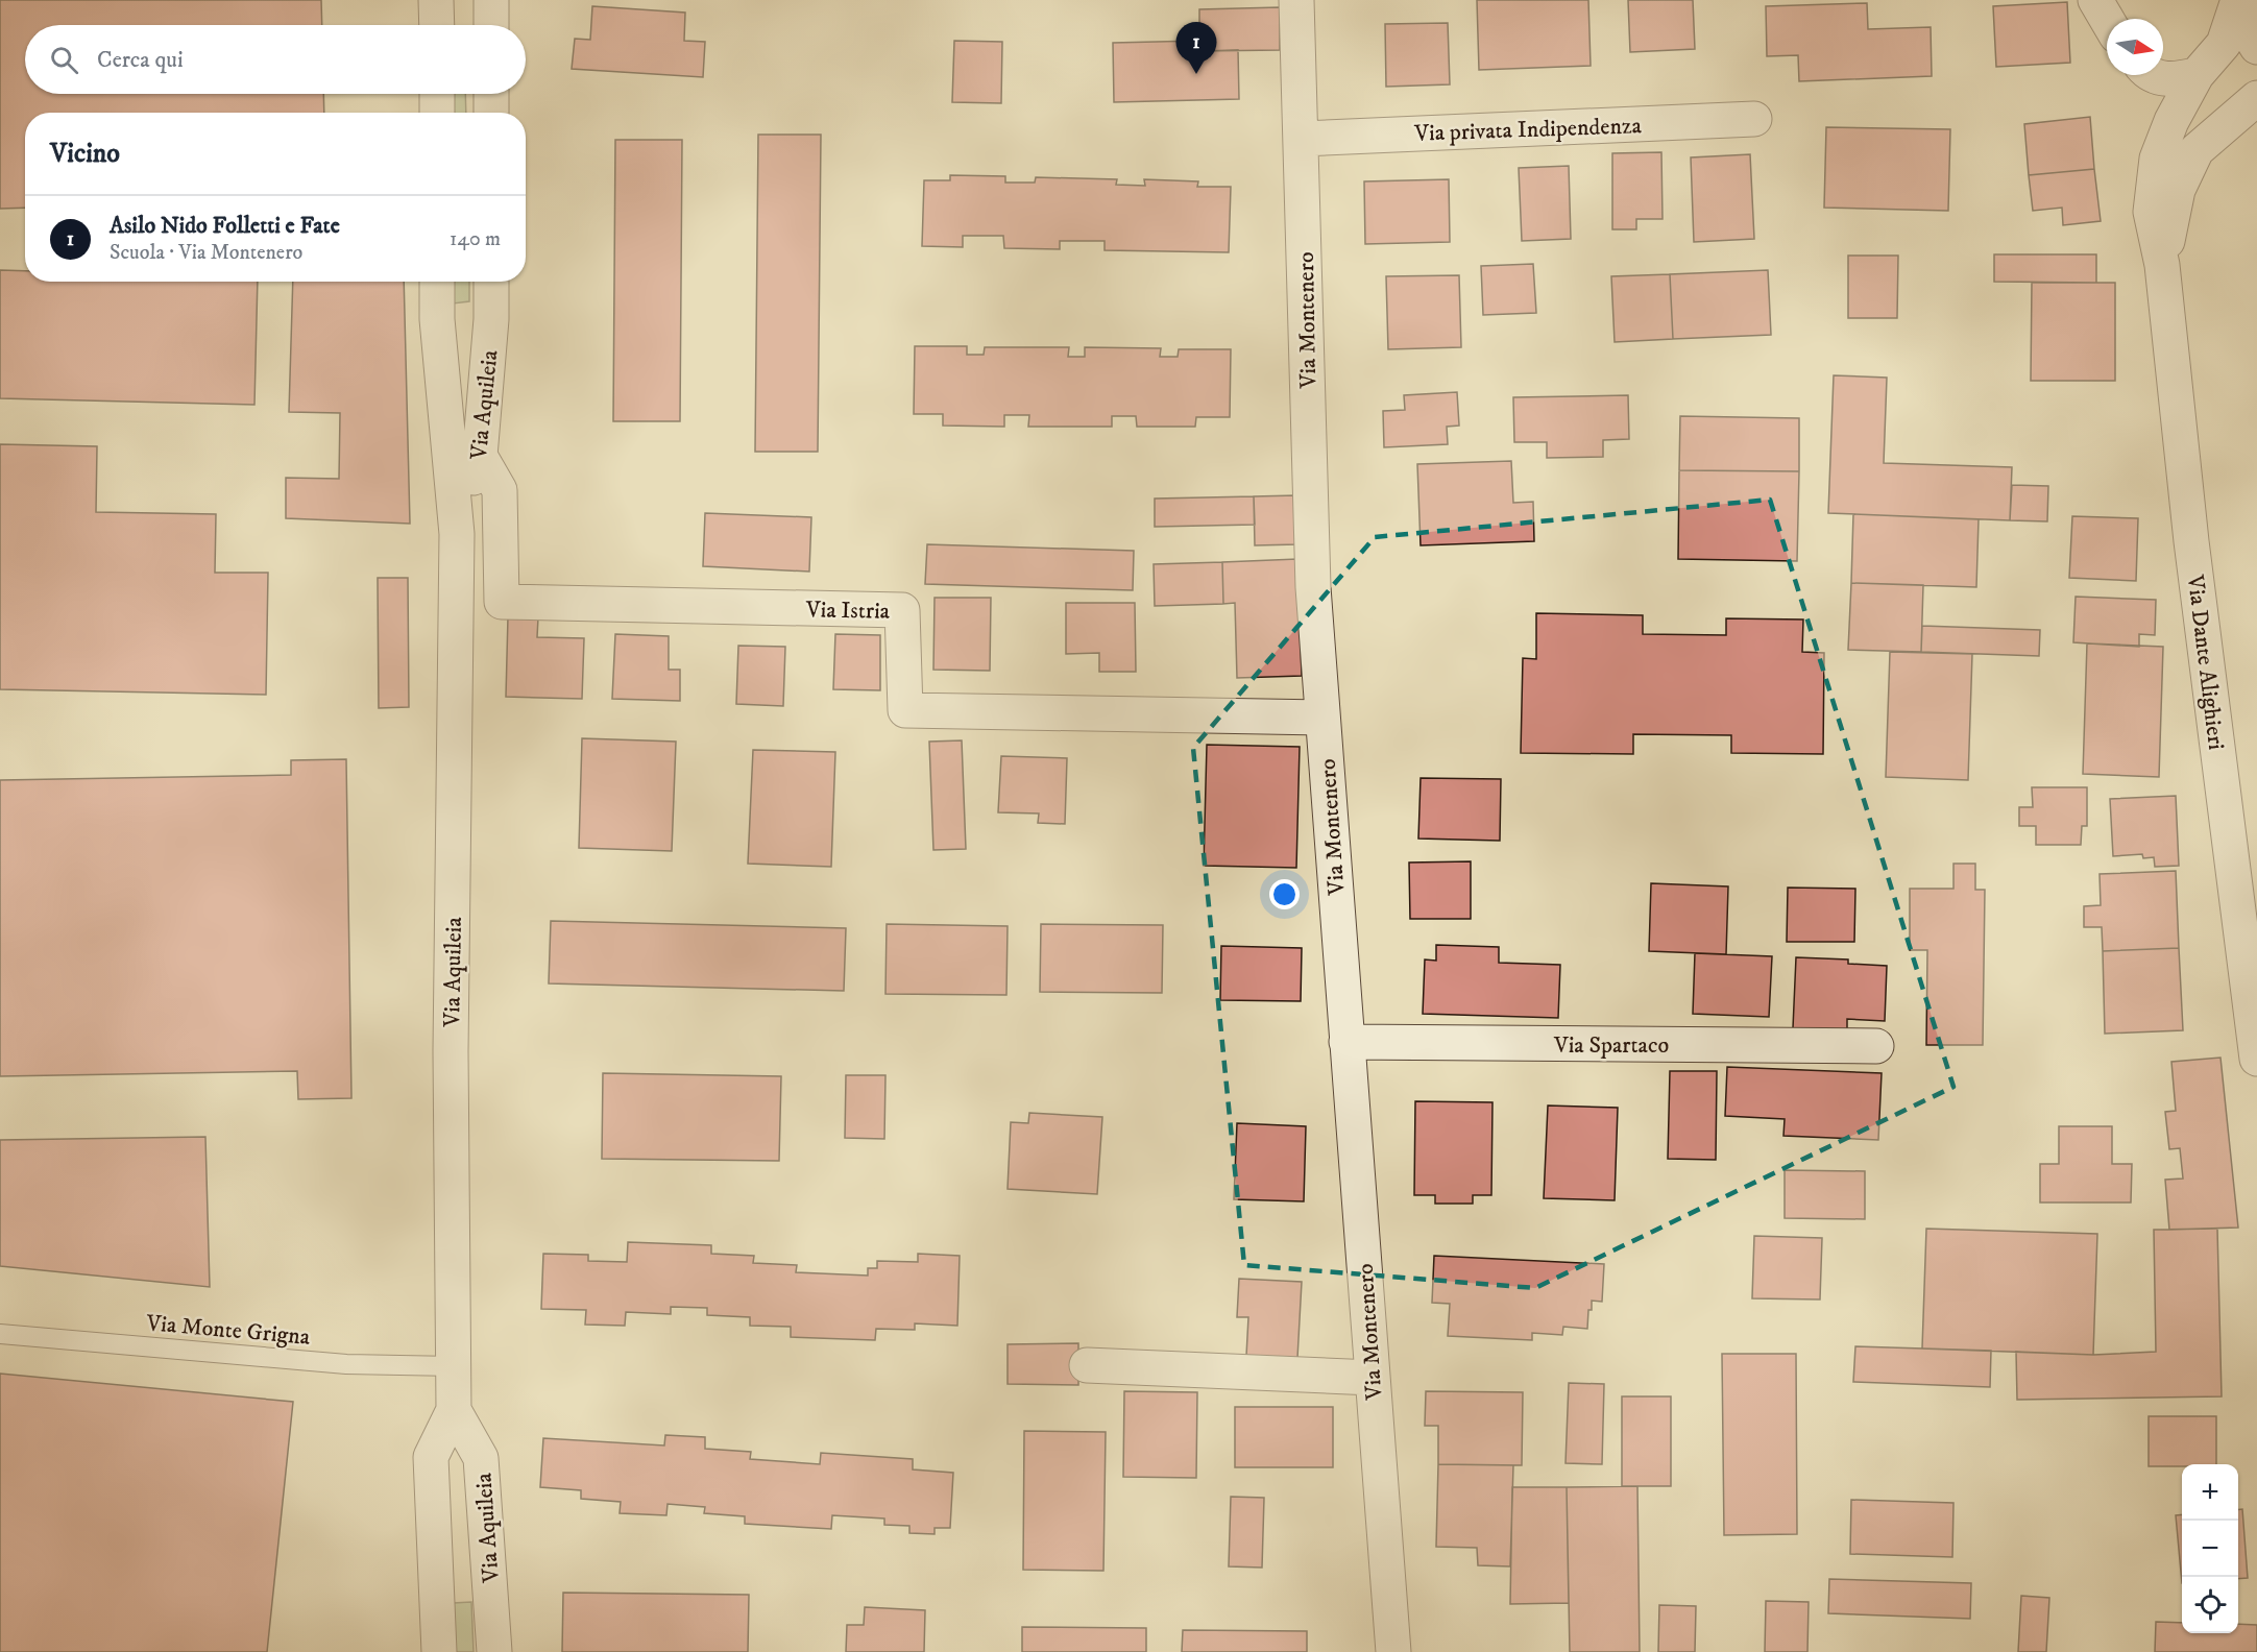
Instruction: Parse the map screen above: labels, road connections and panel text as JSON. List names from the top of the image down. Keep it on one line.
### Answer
{"streets":{"street":["Via privata Indipendenza","Via Montenero","Via Aquileia","Via Istria","Via Dante Alighieri","Via Spartaco"],"lane":["Via Monte Grigna"]},"crossings":[["Via privata Indipendenza","Via Montenero"],["Via Montenero","Via Istria"],["Via Montenero","Via Spartaco"],["Via Aquileia","Via Istria"],["Via Aquileia","Via Monte Grigna"]],"north":"right","page":{"pins":"1","search":"Cerca qui","heading":"Vicino","list":[{"mark":"1","name":"Asilo Nido Folletti e Fate","note":"Scuola · Via Montenero","value":"140 m"}],"map_buttons":["+","−"]}}
